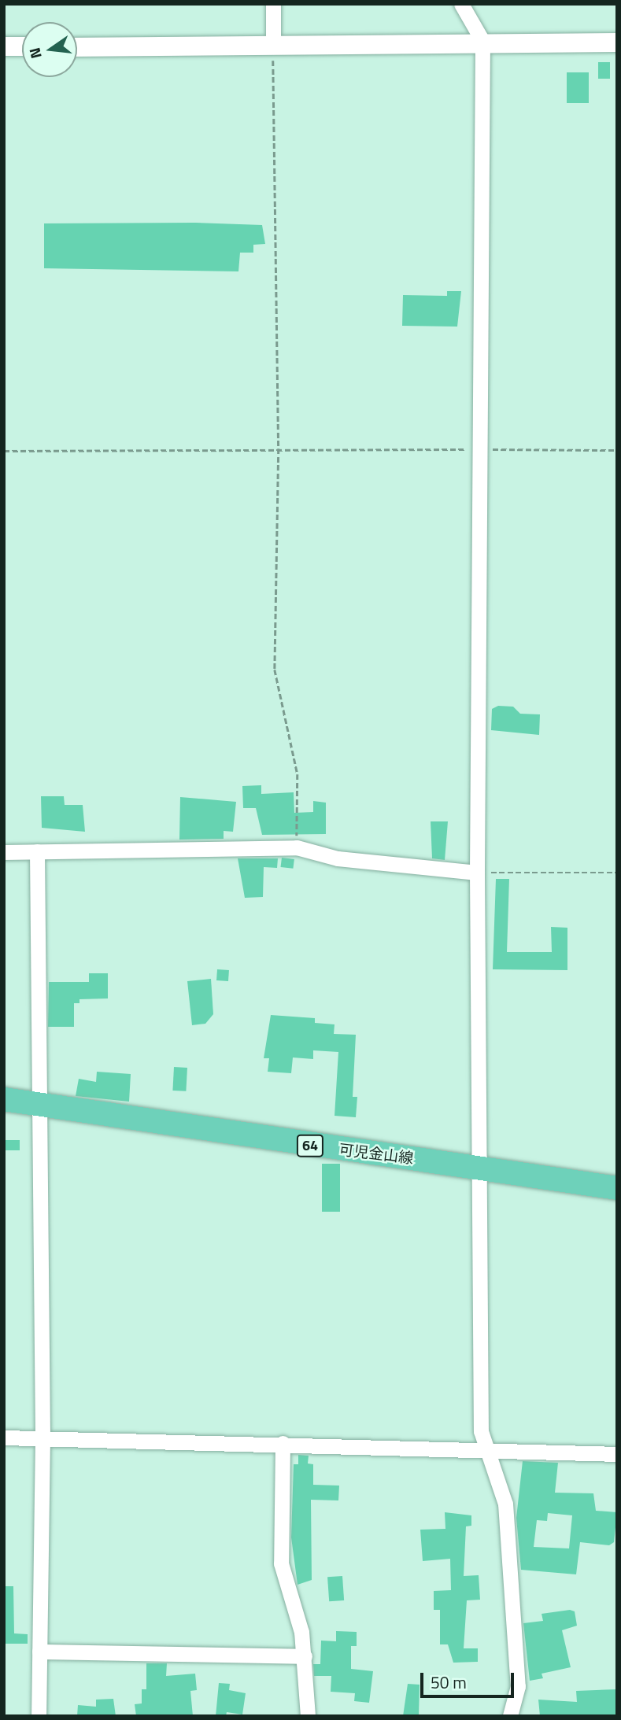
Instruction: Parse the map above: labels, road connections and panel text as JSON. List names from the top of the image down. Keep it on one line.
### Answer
{"streets":{"main road":["64","可児金山線"]},"scale_bar":"50 m","north":"left"}
